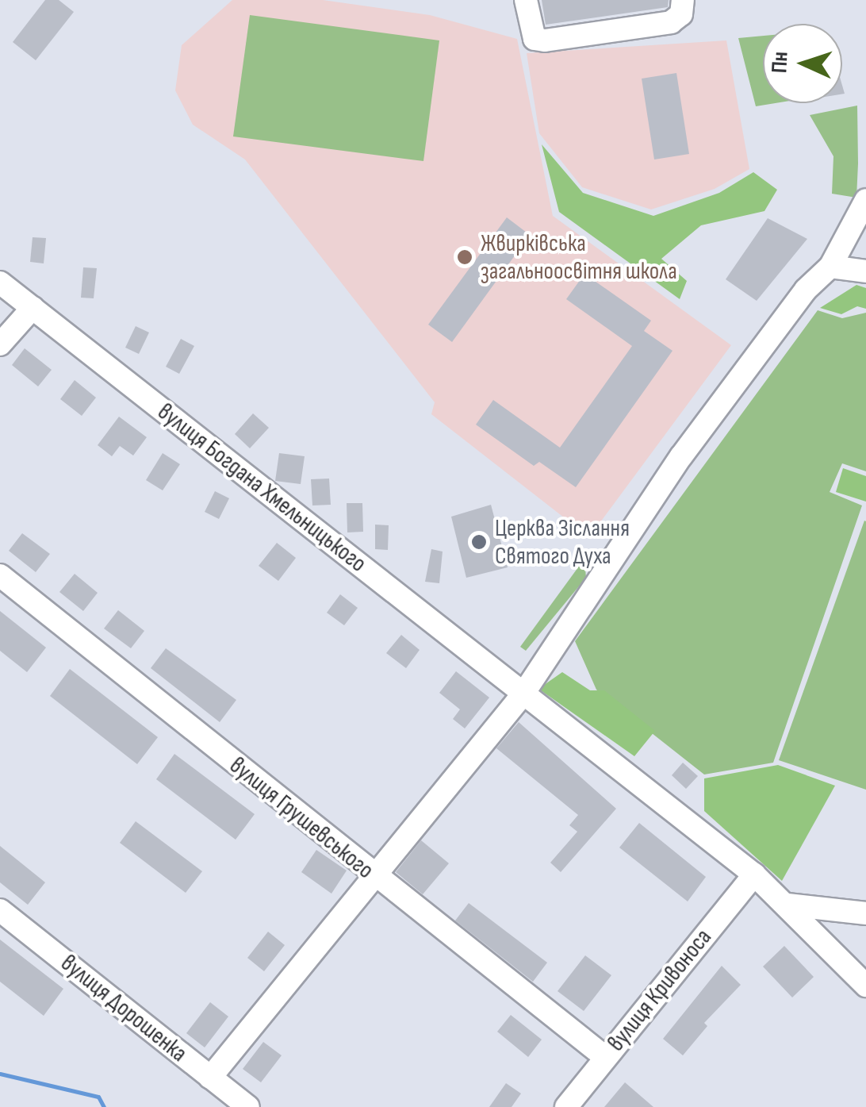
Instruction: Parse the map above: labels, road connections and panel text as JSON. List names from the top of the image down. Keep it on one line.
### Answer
{"streets":{"street":["вулиця Богдана Хмельницького","вулиця Грушевського","вулиця Кривоноса","вулиця Дорошенка"]},"crossings":[["вулиця Богдана Хмельницького","вулиця Кривоноса"],["вулиця Грушевського","вулиця Кривоноса"]],"places":["Жвирківська загальноосвітня школа","Церква Зіслання Святого Духа"],"north":"left"}
